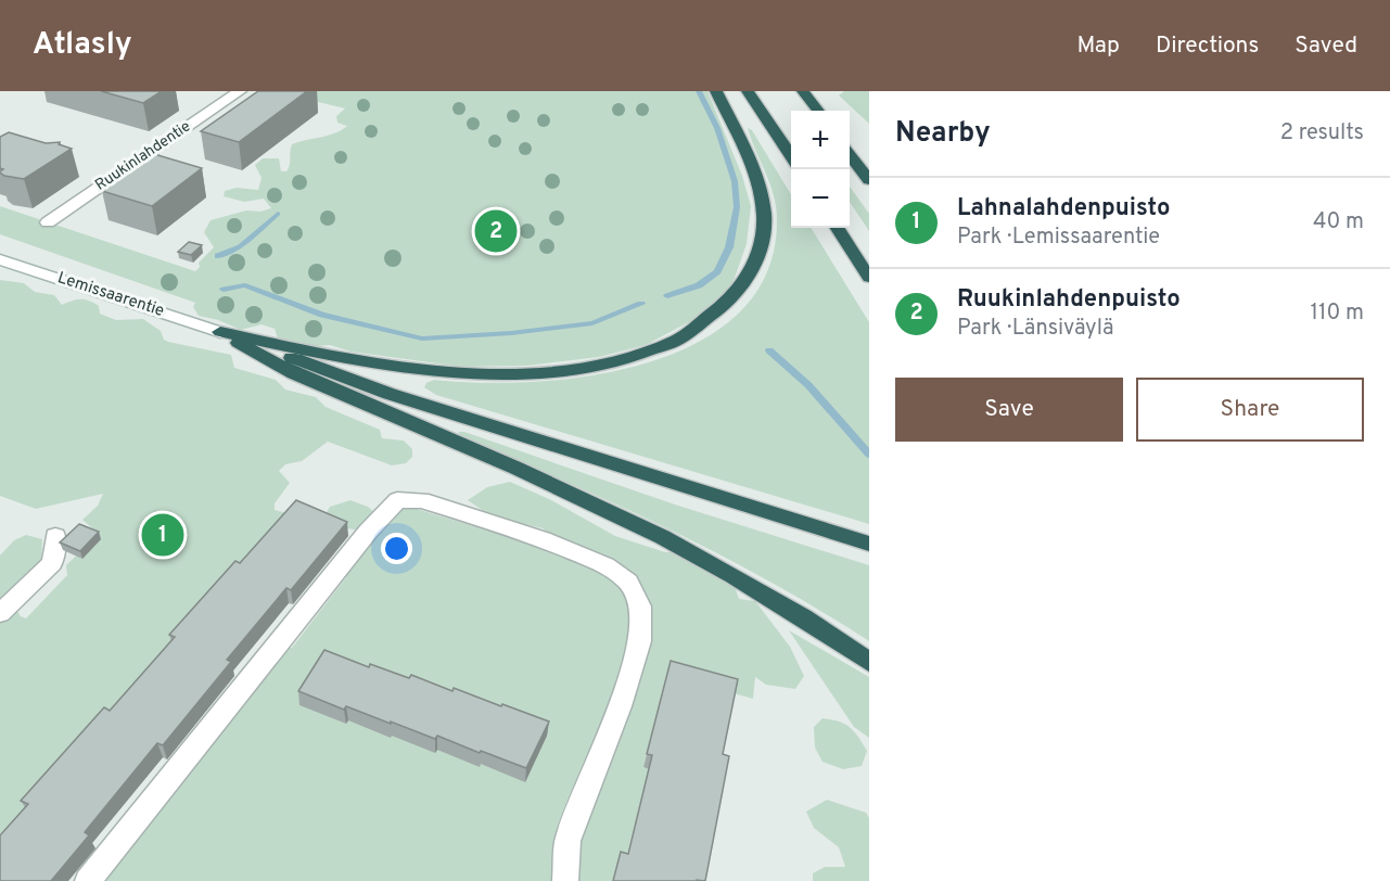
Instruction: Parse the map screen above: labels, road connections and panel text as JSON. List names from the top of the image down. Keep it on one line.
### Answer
{"streets":{"street":["Ruukinlahdentie","Lemissaarentie"]},"page":{"header":"Atlasly","nav":["Map","Directions","Saved"],"heading":["Nearby","2 results"],"map_buttons":["+","−"],"list":[{"mark":"1","name":"Lahnalahdenpuisto","note":"Park · Lemissaarentie","value":"40 m"},{"mark":"2","name":"Ruukinlahdenpuisto","note":"Park · Länsiväylä","value":"110 m"}],"pins":["2","1"],"buttons":["Save","Share"]}}
